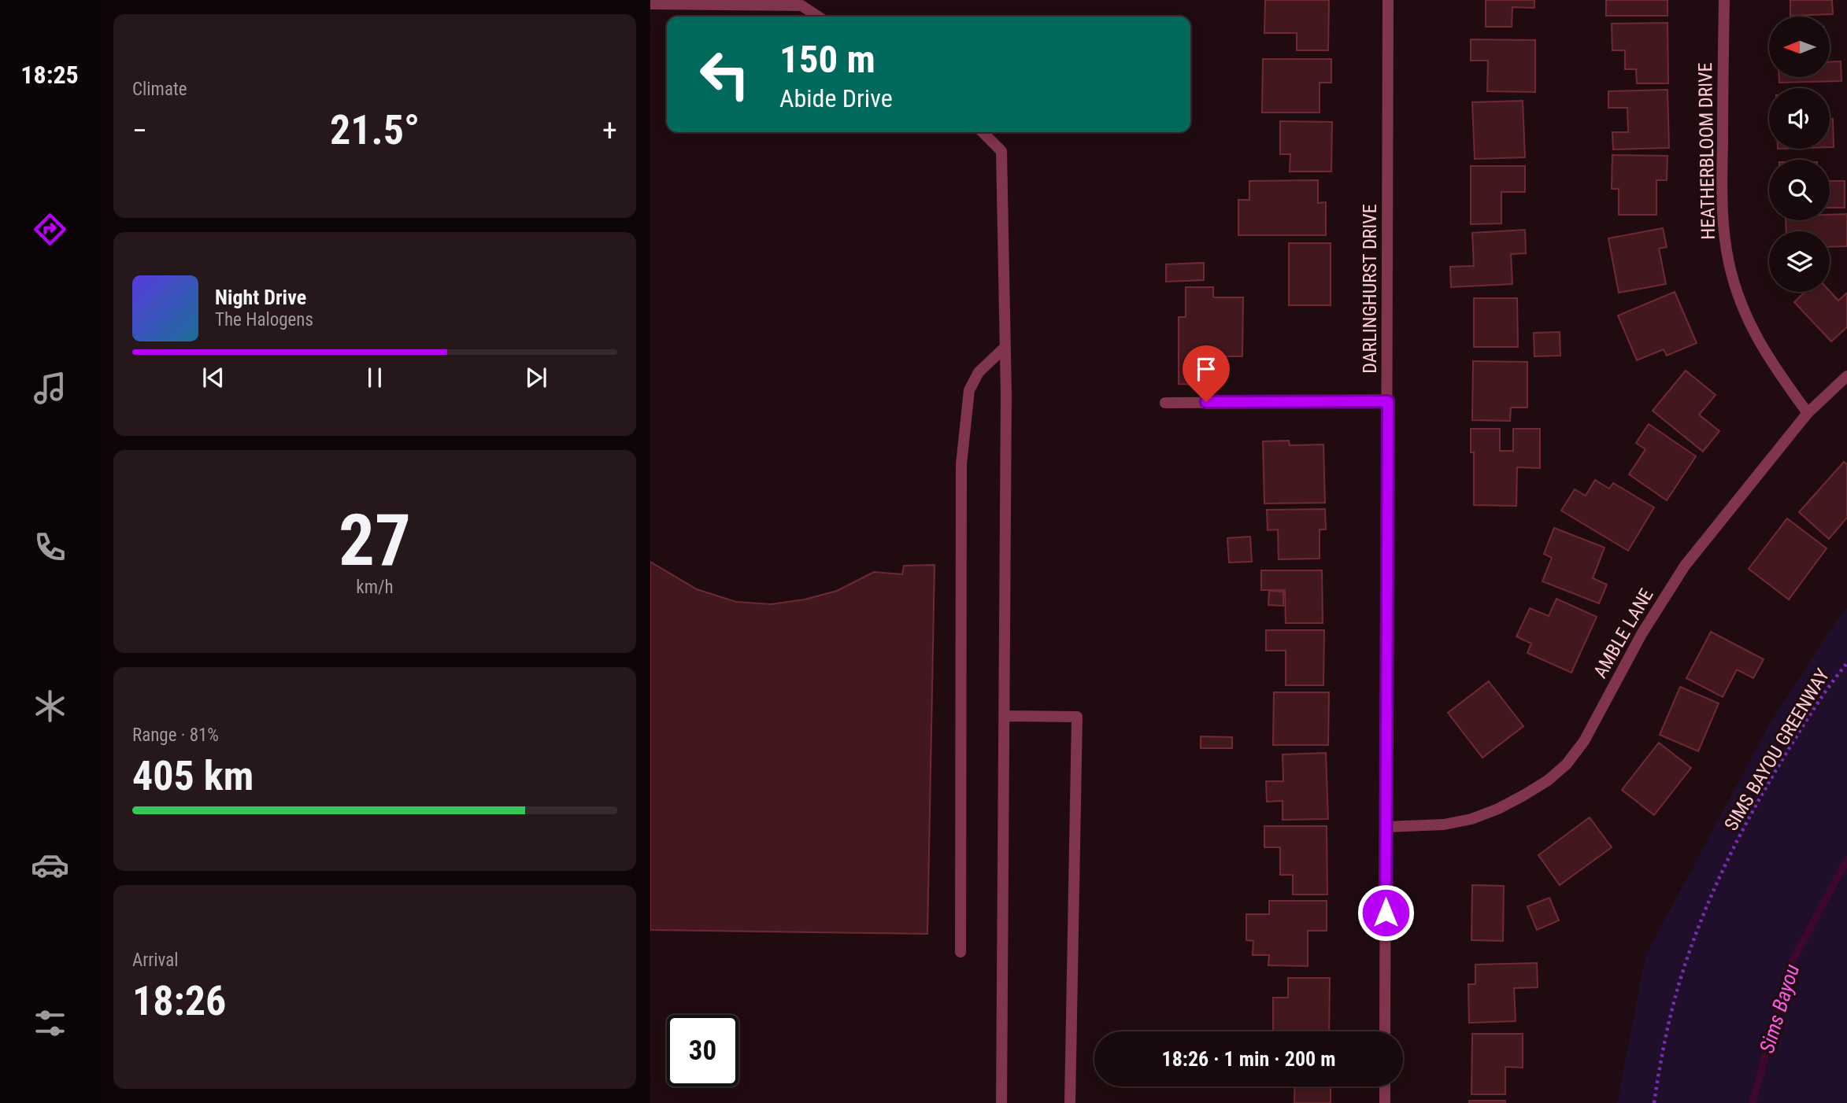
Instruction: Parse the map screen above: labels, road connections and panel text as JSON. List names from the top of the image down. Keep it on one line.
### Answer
{"streets":{"street":["HEATHERBLOOM DRIVE","DARLINGHURST DRIVE","AMBLE LANE"],"path":["SIMS BAYOU GREENWAY"]},"crossings":[["HEATHERBLOOM DRIVE","AMBLE LANE"],["DARLINGHURST DRIVE","AMBLE LANE"]],"water":["Sims Bayou"],"north":"left","page":{"tabs":"18:25","tile":["Climate",["27","km/h"],["Range · 81%","405 km"],["Arrival","18:26"]],"turn":["150 m","Abide Drive"],"heat":["−","21.5°","+"],"song":["Night Drive","The Halogens"],"limit":"30","trip":"18:26 · 1 min · 200 m"}}
